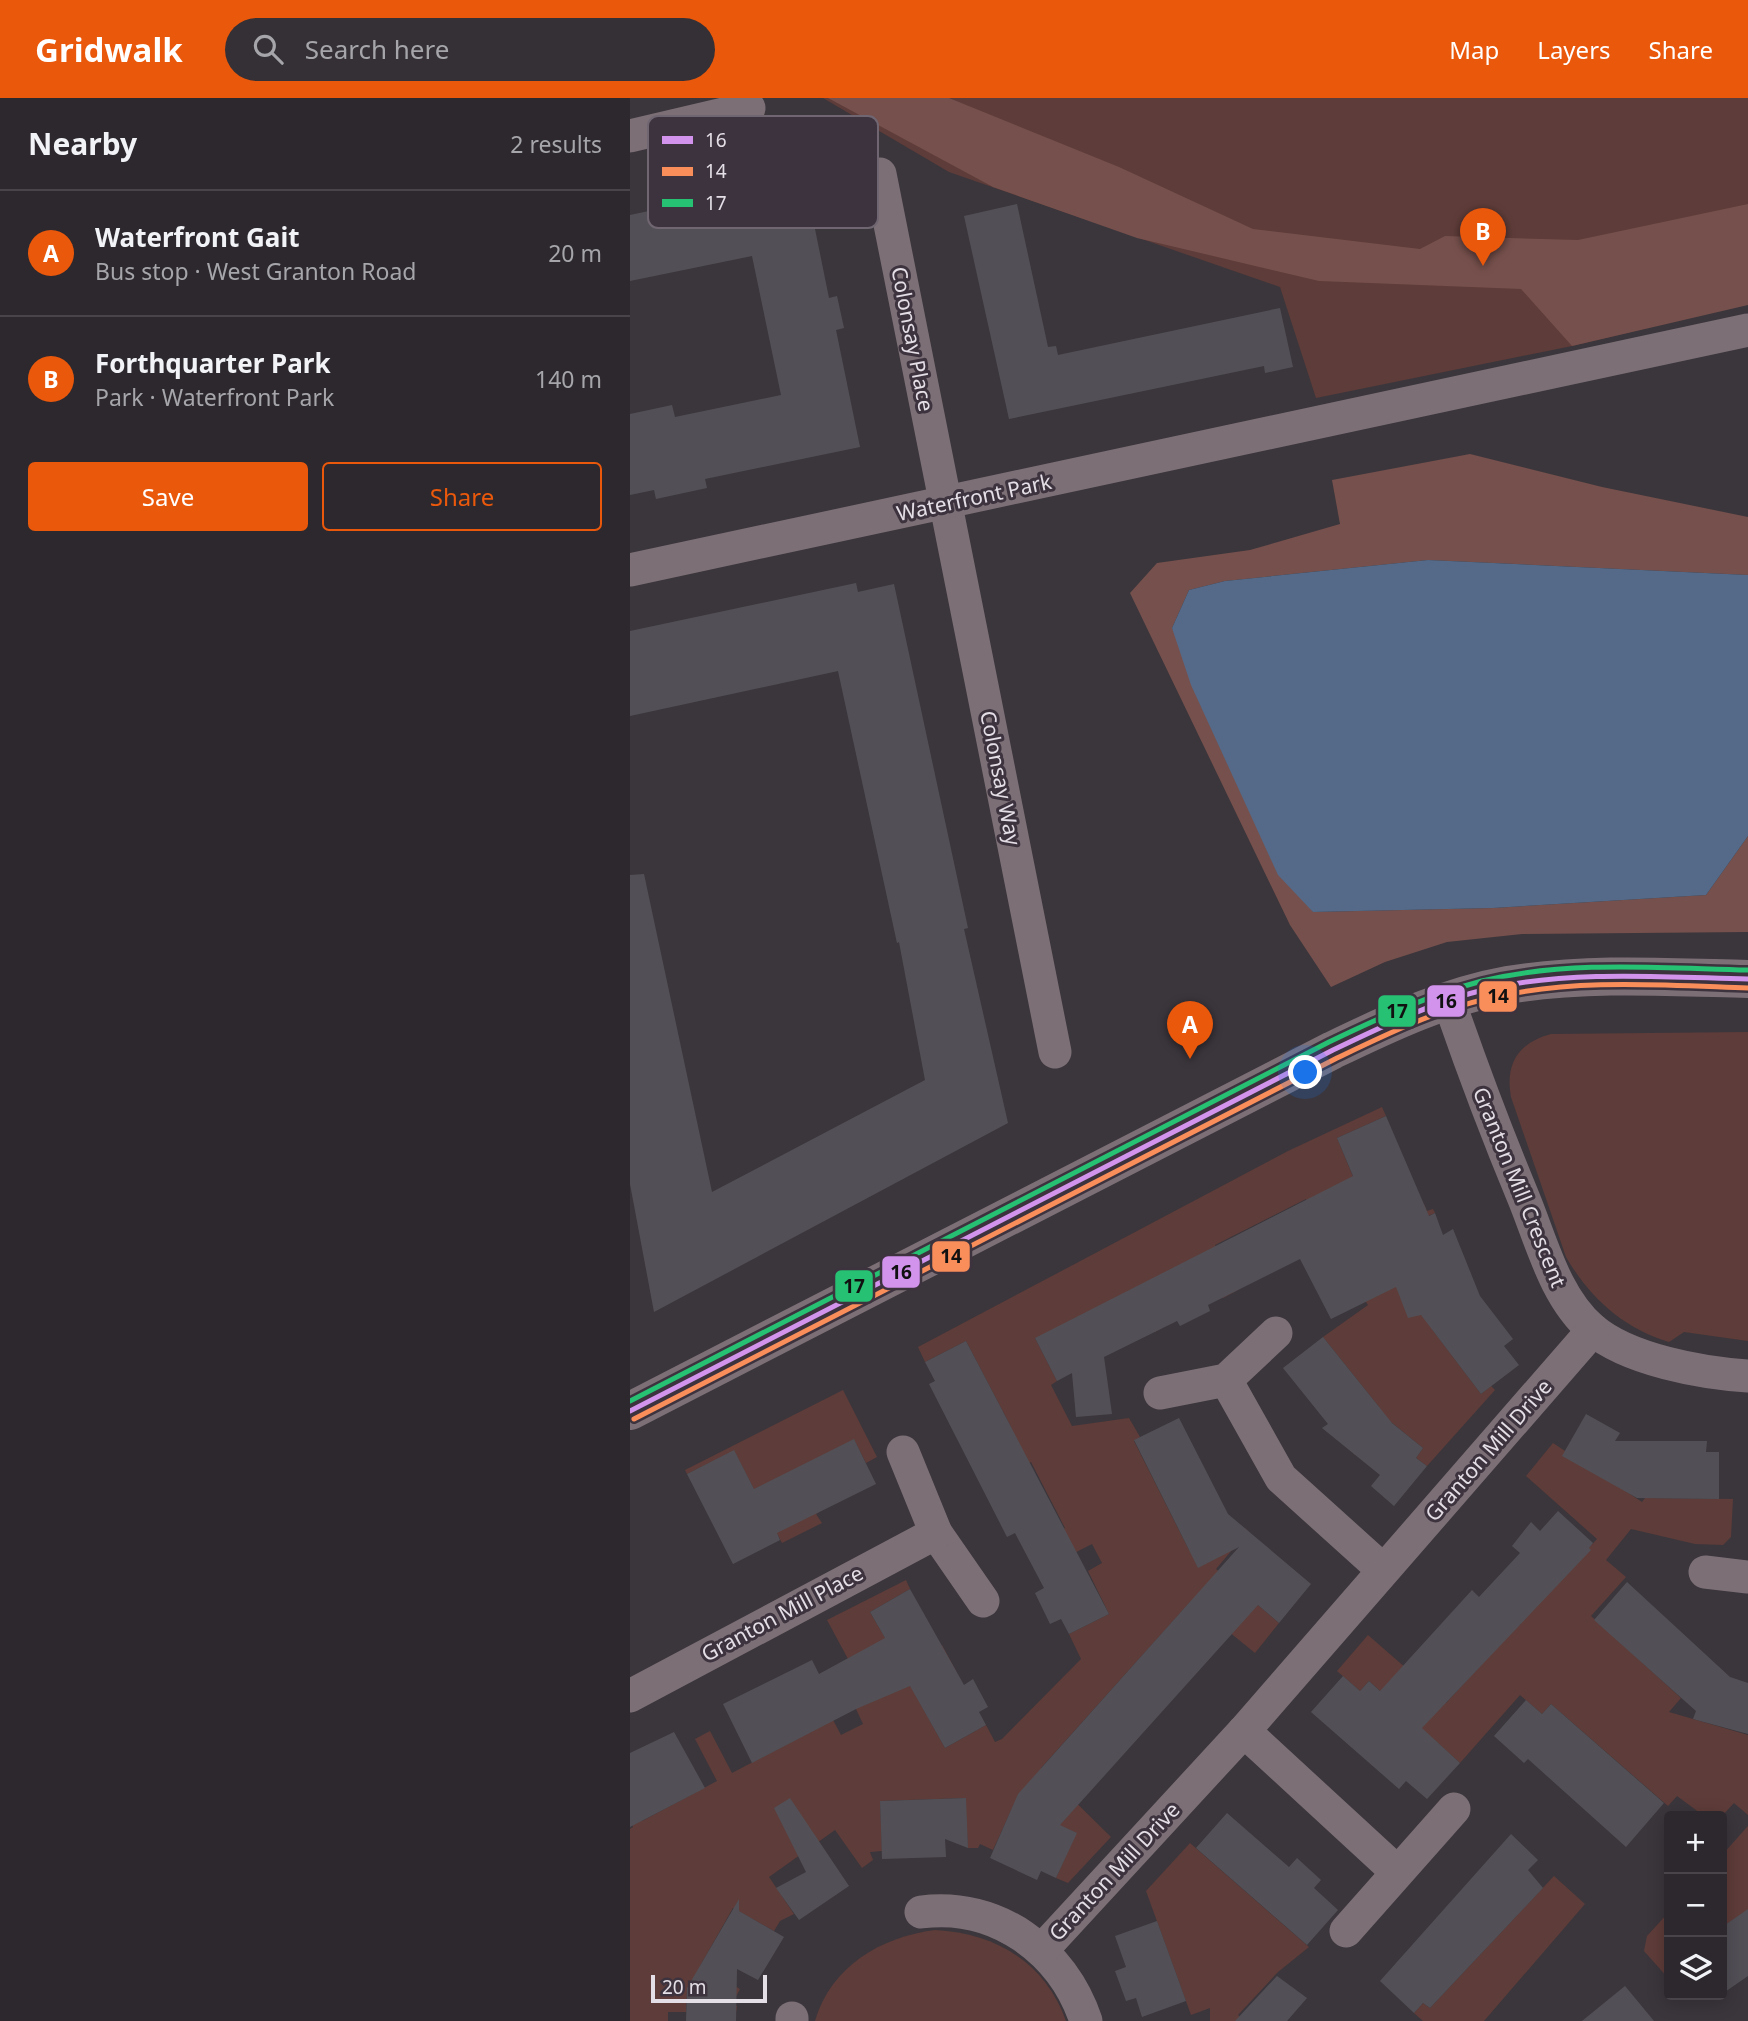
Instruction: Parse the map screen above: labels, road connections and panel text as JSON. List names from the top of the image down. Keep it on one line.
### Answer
{"streets":{"street":["Colonsay Place","Waterfront Park","Colonsay Way","Granton Mill Crescent","Granton Mill Drive","Granton Mill Place"]},"crossings":[["Colonsay Place","Waterfront Park"],["Colonsay Place","Colonsay Way"],["Waterfront Park","Colonsay Way"],["Granton Mill Crescent","Granton Mill Drive"]],"lines":["transit line 17","transit line 16","transit line 14"],"legend":["16","14","17"],"scale_bar":"20 m","page":{"header":"Gridwalk","search":"Search here","nav":["Map","Layers","Share"],"heading":["Nearby","2 results"],"list":[{"mark":"A","name":"Waterfront Gait","note":"Bus stop · West Granton Road","value":"20 m"},{"mark":"B","name":"Forthquarter Park","note":"Park · Waterfront Park","value":"140 m"}],"pins":["B","A"],"buttons":["Save","Share"],"map_buttons":["+","−"],"scale":"20 m"}}
